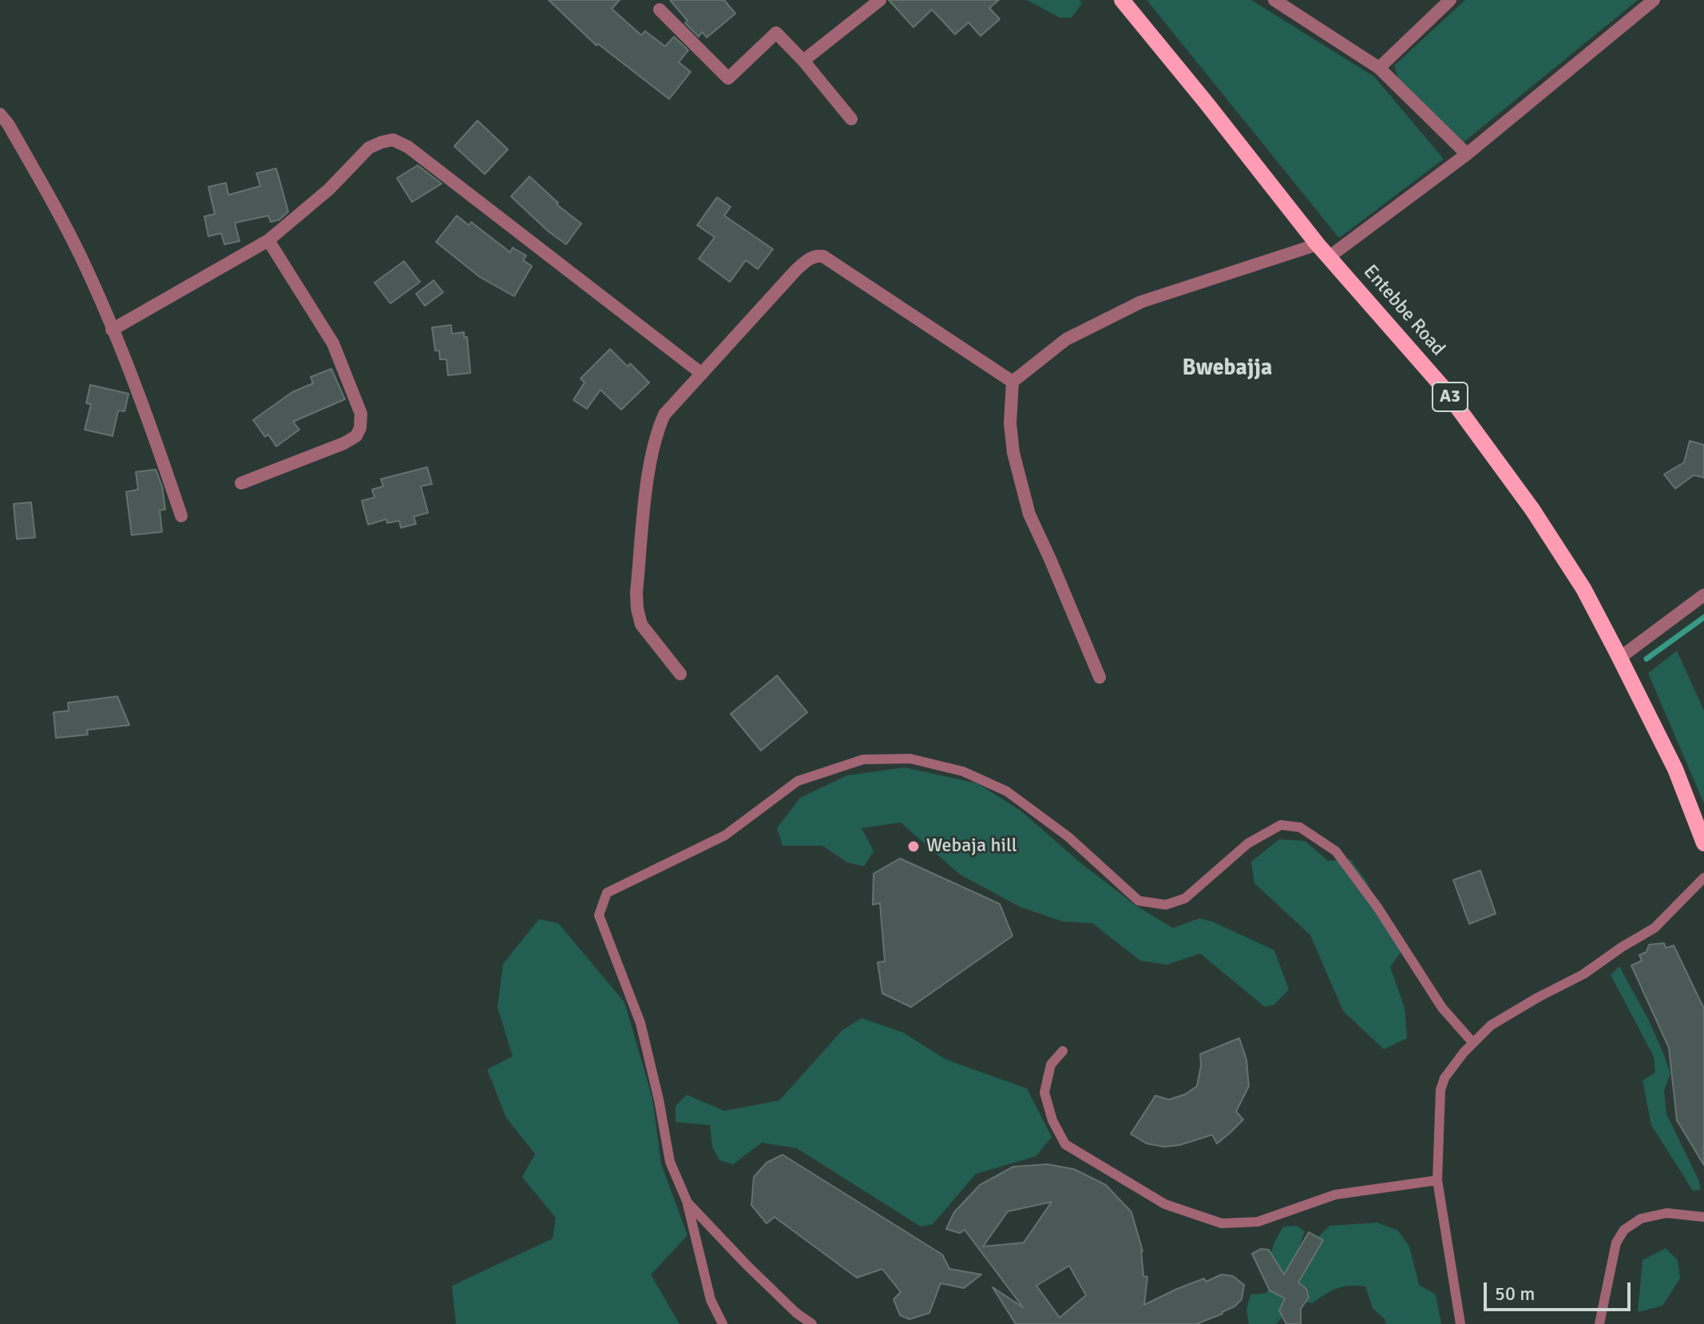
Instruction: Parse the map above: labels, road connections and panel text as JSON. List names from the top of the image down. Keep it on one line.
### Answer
{"streets":{"main road":["Entebbe Road","A3"]},"districts":["Bwebajja"],"places":["Webaja hill"],"scale_bar":"50 m"}
